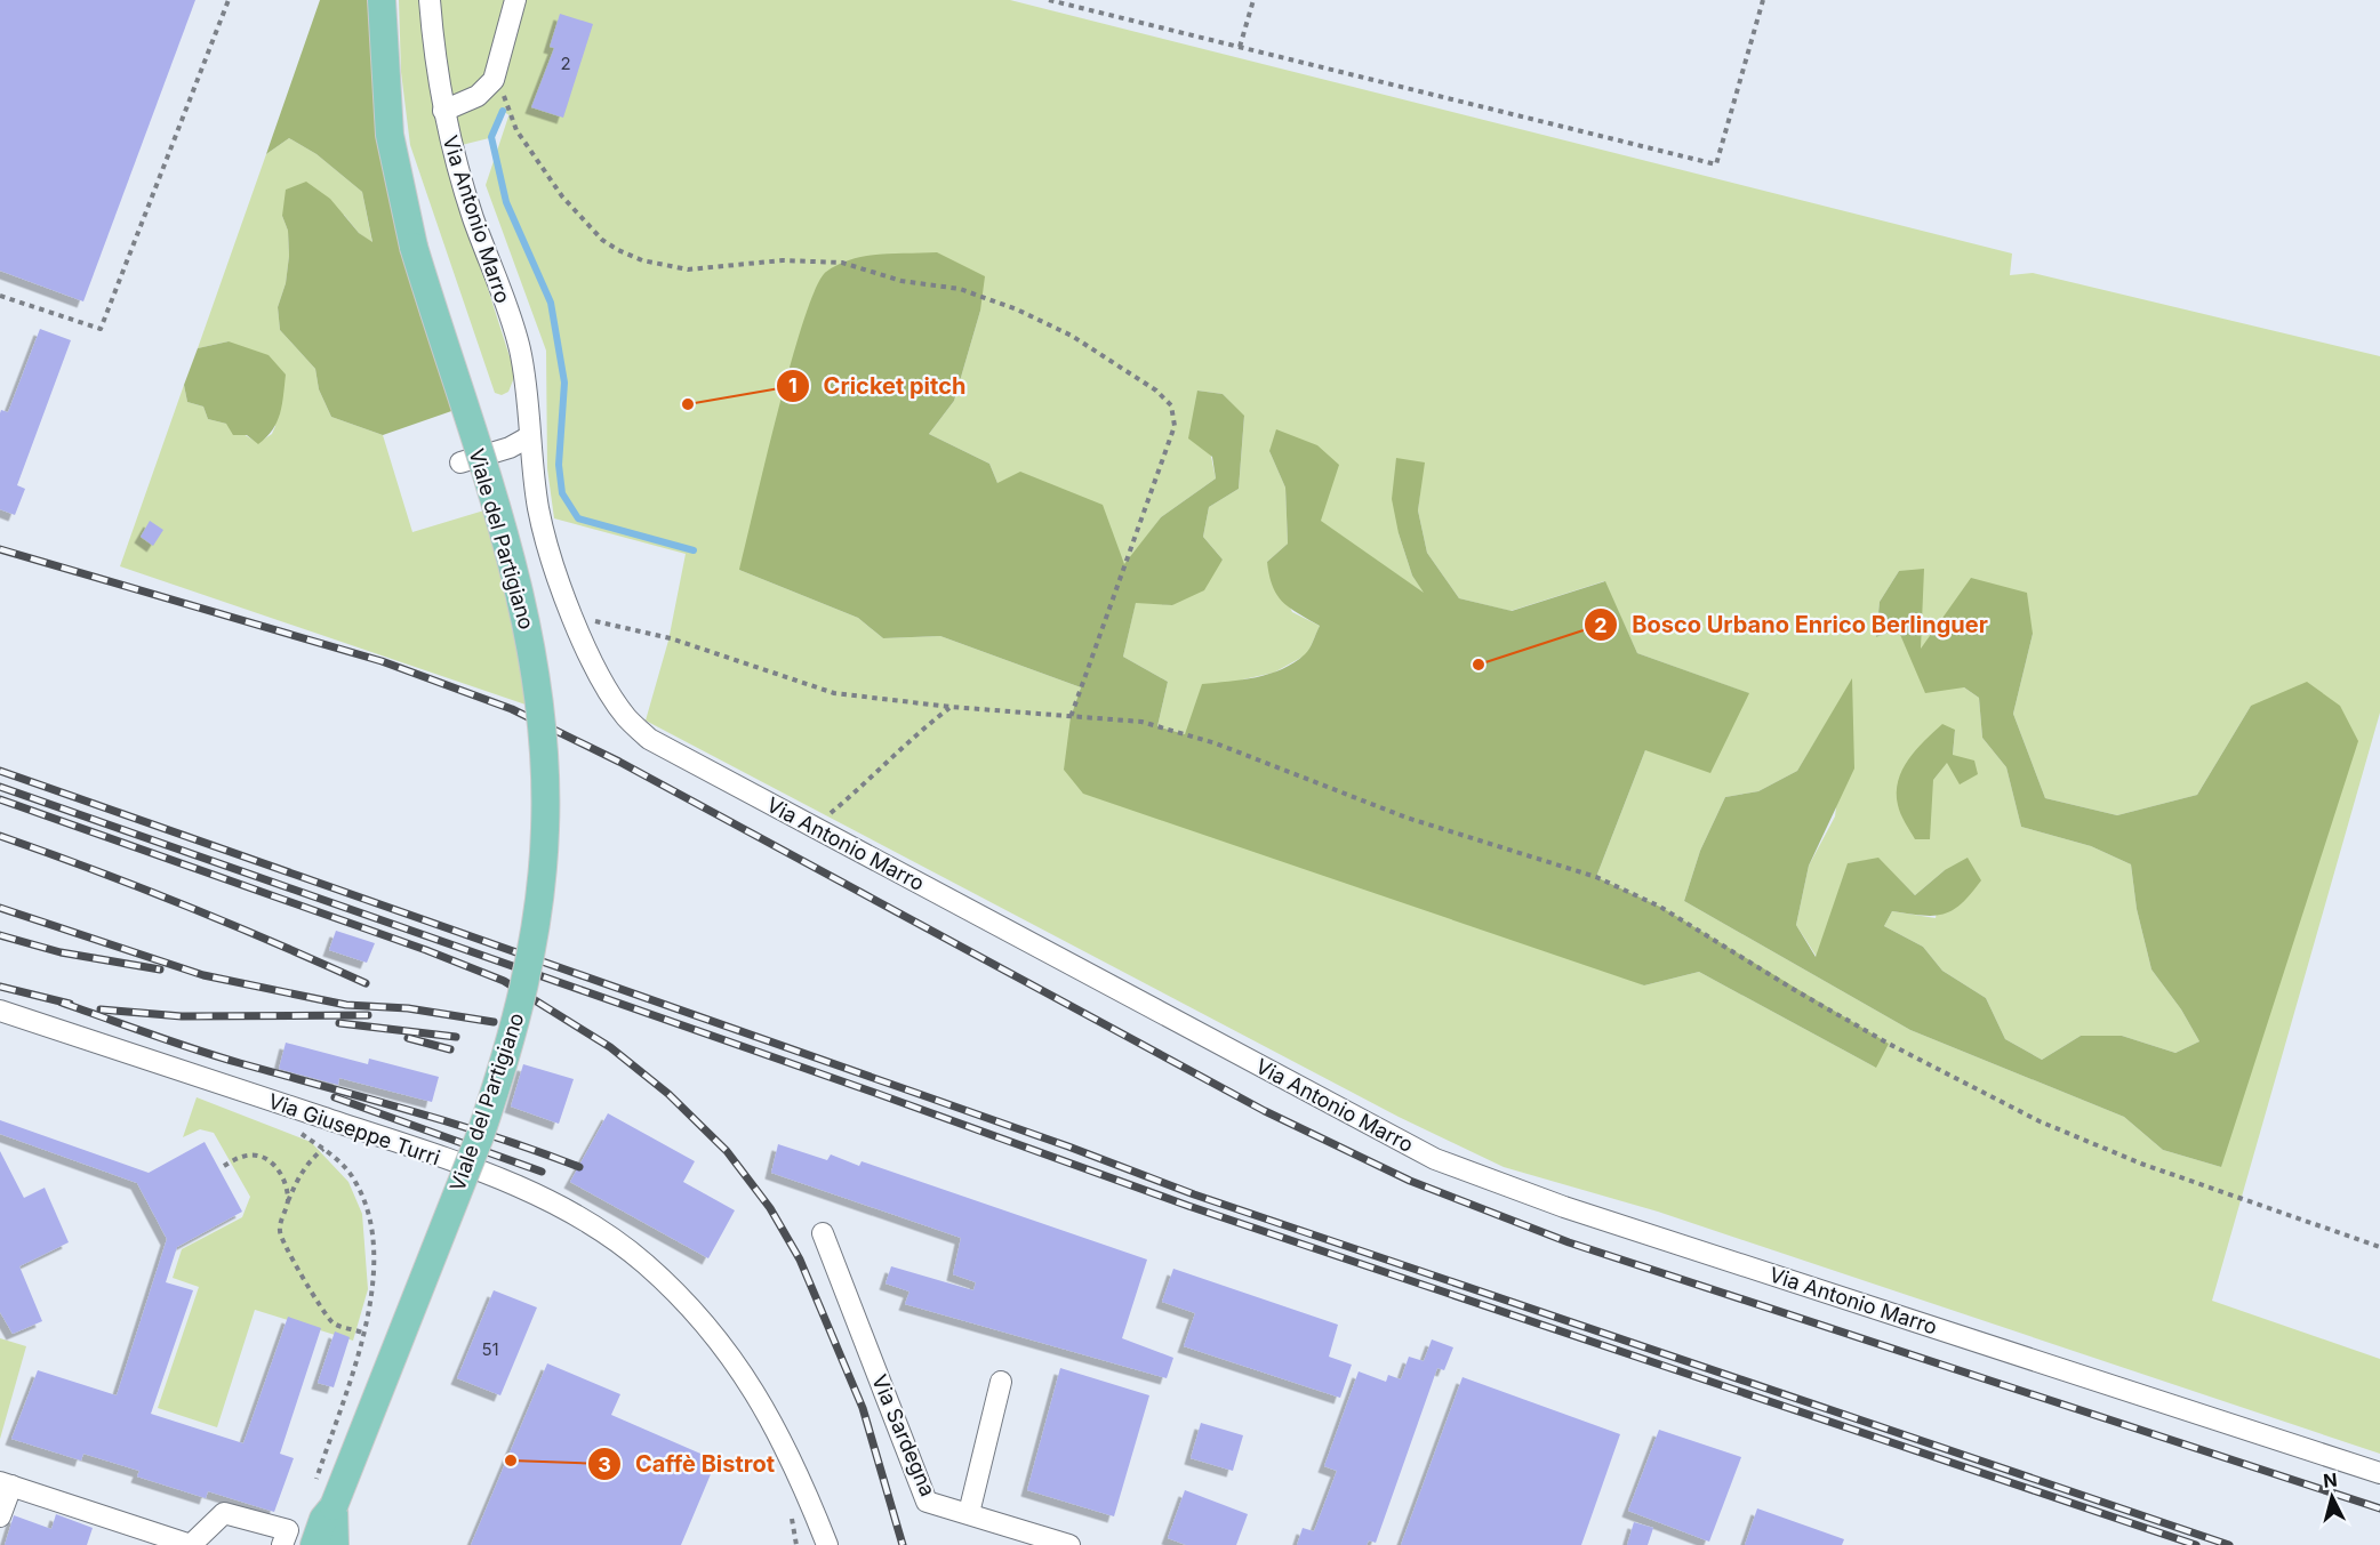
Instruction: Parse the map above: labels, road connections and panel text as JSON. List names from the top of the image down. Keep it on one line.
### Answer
{"streets":{"main road":["Viale del Partigiano"],"street":["Via Antonio Marro","Via Giuseppe Turri","Via Sardegna"]},"places":["Cricket pitch","Bosco Urbano Enrico Berlinguer","Caffè Bistrot"],"house_numbers":["2","51"],"north":"top"}
